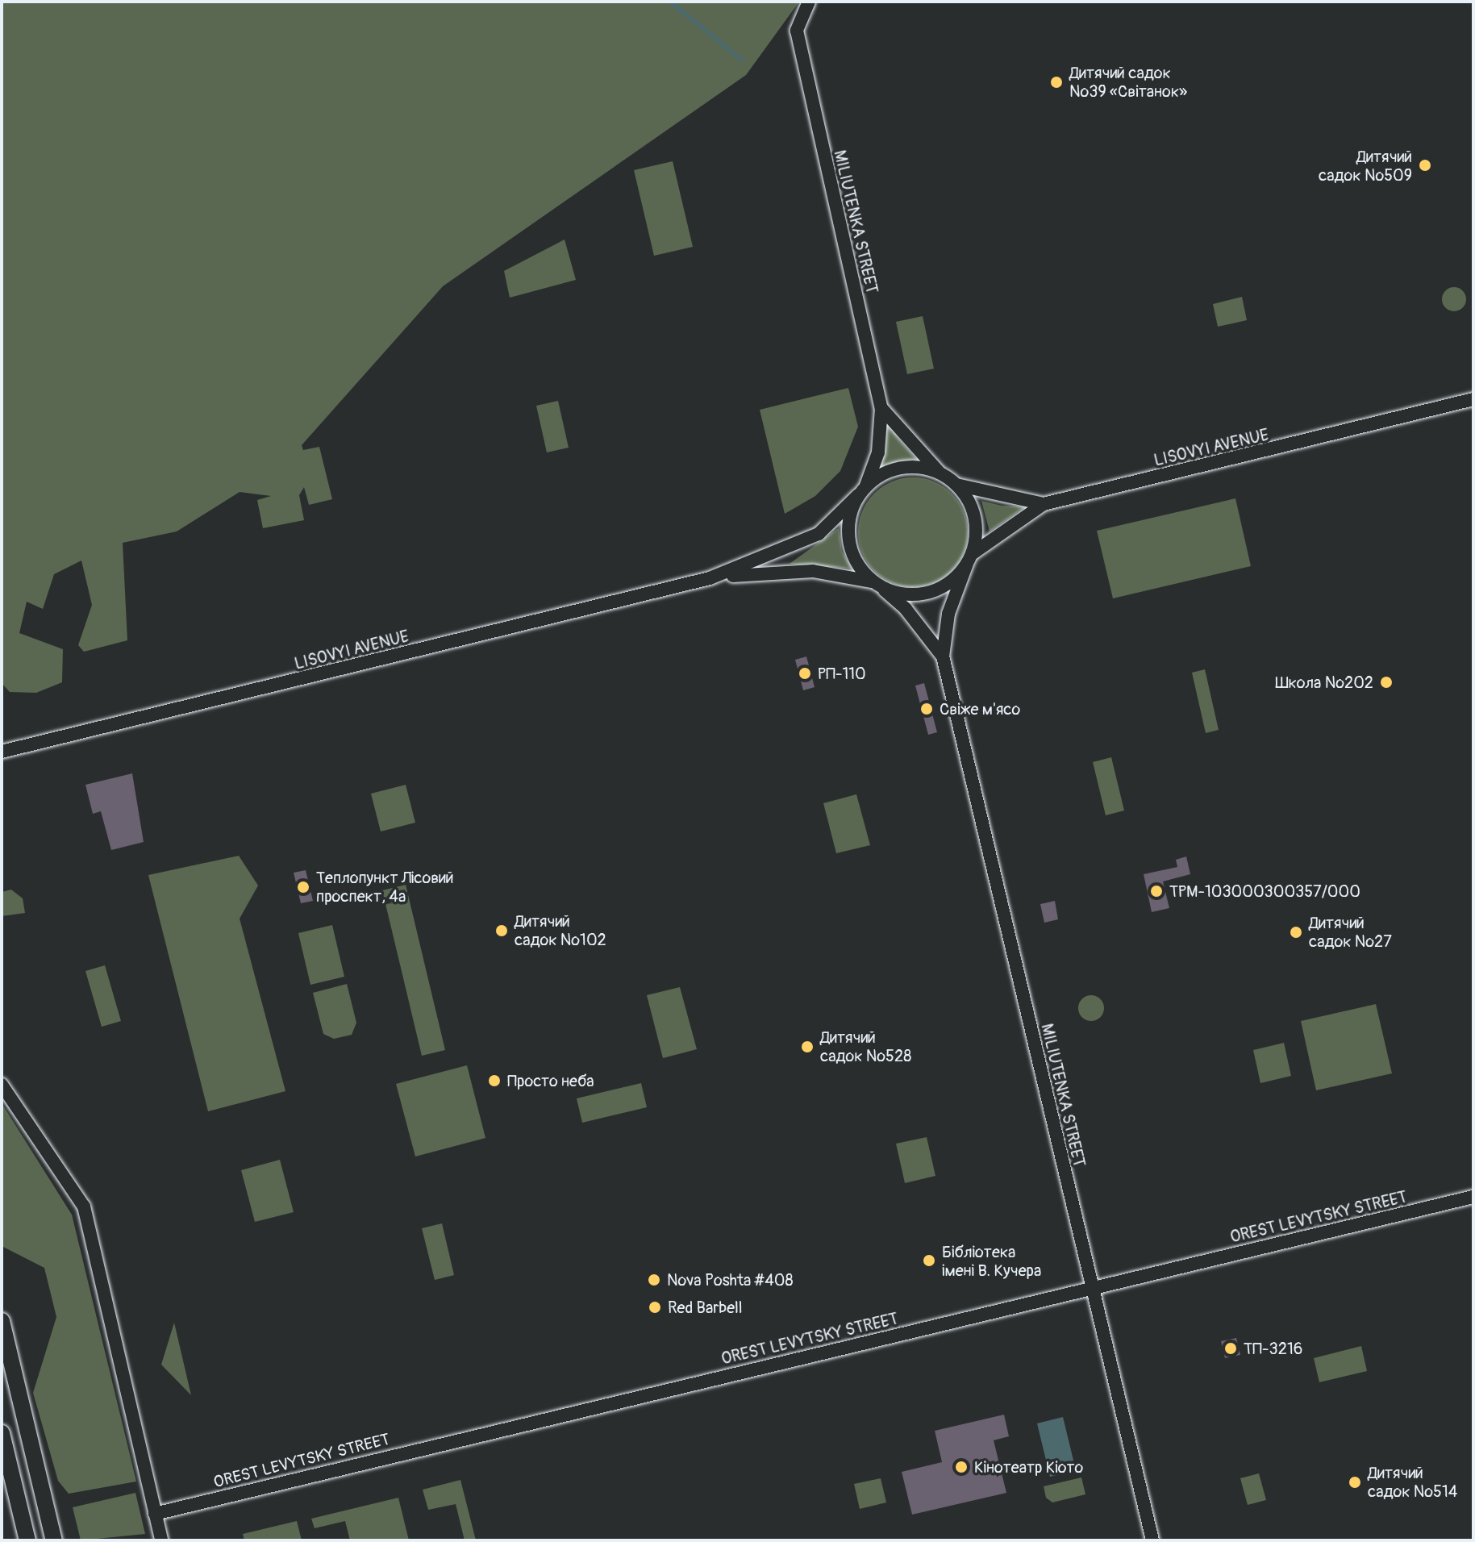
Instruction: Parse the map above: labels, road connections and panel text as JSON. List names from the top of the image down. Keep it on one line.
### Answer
{"streets":{"street":["MILIUTENKA STREET","LISOVYI AVENUE","OREST LEVYTSKY STREET"]},"crossings":[["MILIUTENKA STREET","LISOVYI AVENUE"],["MILIUTENKA STREET","OREST LEVYTSKY STREET"]],"places":["Дитячий садок №39 «Світанок»","Дитячий садок №509","РП-110","Школа №202","Свіже м'ясо","Теплопункт Лісовий проспект, 4а","ТРМ-103000300357/000","Дитячий садок №102","Дитячий садок №27","Дитячий садок №528","Просто неба","Бібліотека імені В. Кучера","Nova Poshta #408","Red Barbell","ТП-3216","Кінотеатр Кіото","Дитячий садок №514"]}
